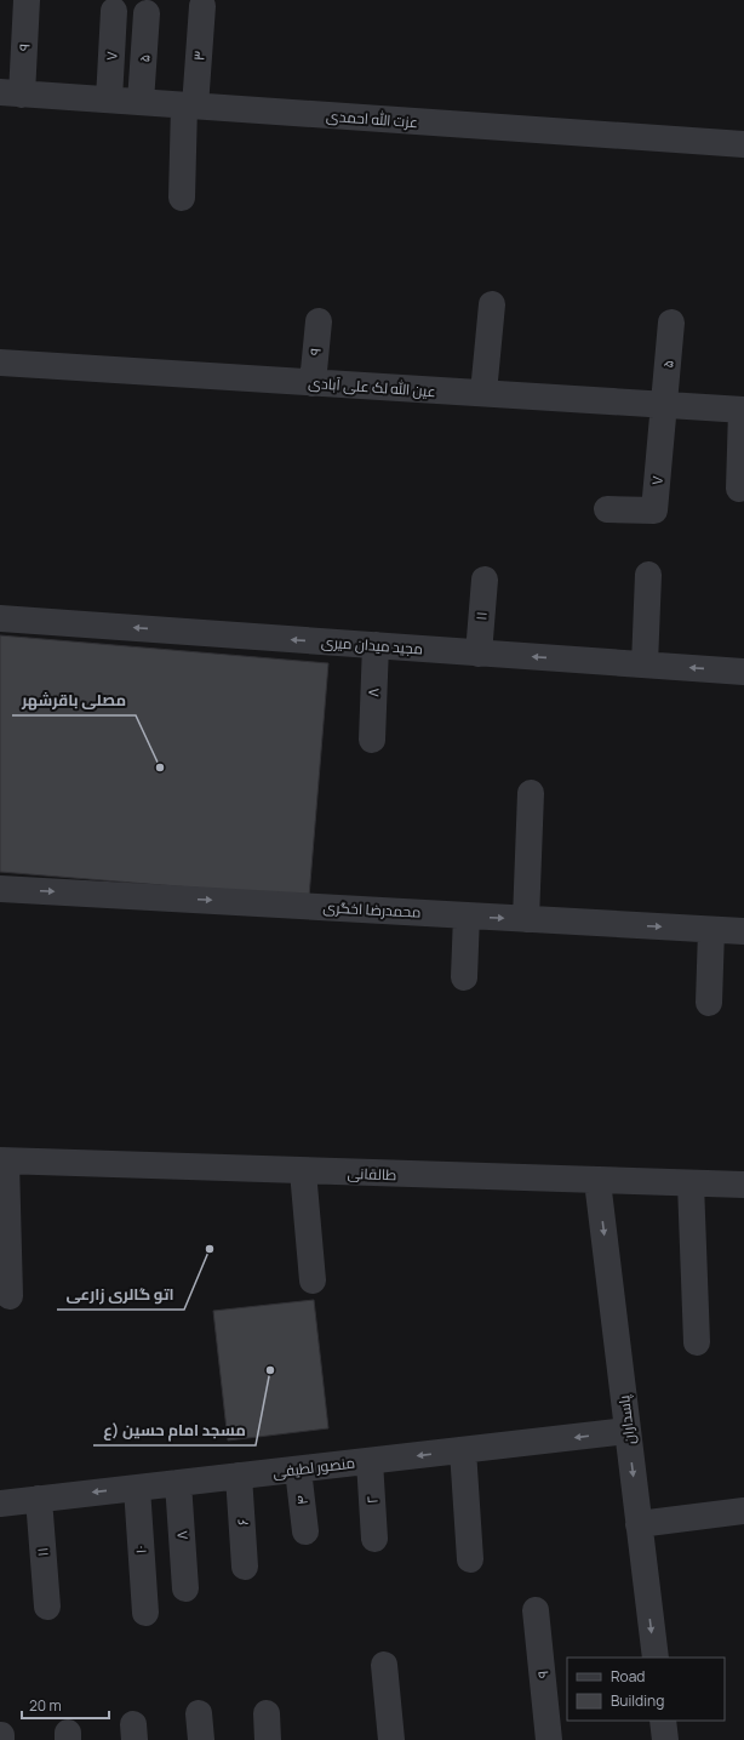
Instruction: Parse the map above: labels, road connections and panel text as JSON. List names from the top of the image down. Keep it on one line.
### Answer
{"streets":{"street":["۹","۷","۳","۵","عزت الله احمدی","عین الله لک علی آبادی","۱۱","مجید میدان میری","۸","محمدرضا اخگری","طالقانی","پاسداران","منصور لطیفی","۴","۲","۶","۱۰"]},"crossings":[["۹","عزت الله احمدی"],["۹","عین الله لک علی آبادی"],["۷","۵"],["۷","عزت الله احمدی"],["۷","عین الله لک علی آبادی"],["۳","عزت الله احمدی"],["۵","عزت الله احمدی"],["۵","عین الله لک علی آبادی"],["۱۱","مجید میدان میری"],["۱۱","منصور لطیفی"],["مجید میدان میری","۸"],["۸","منصور لطیفی"],["طالقانی","پاسداران"],["پاسداران","منصور لطیفی"],["منصور لطیفی","۴"],["منصور لطیفی","۲"],["منصور لطیفی","۶"],["منصور لطیفی","۱۰"]],"one_way":["مجید میدان میری","محمدرضا اخگری","منصور لطیفی"],"places":["مصلی باقرشهر","اتو گالری زارعی","مسجد امام حسین (ع"],"legend":["Road","Building"],"scale_bar":"20 m"}
